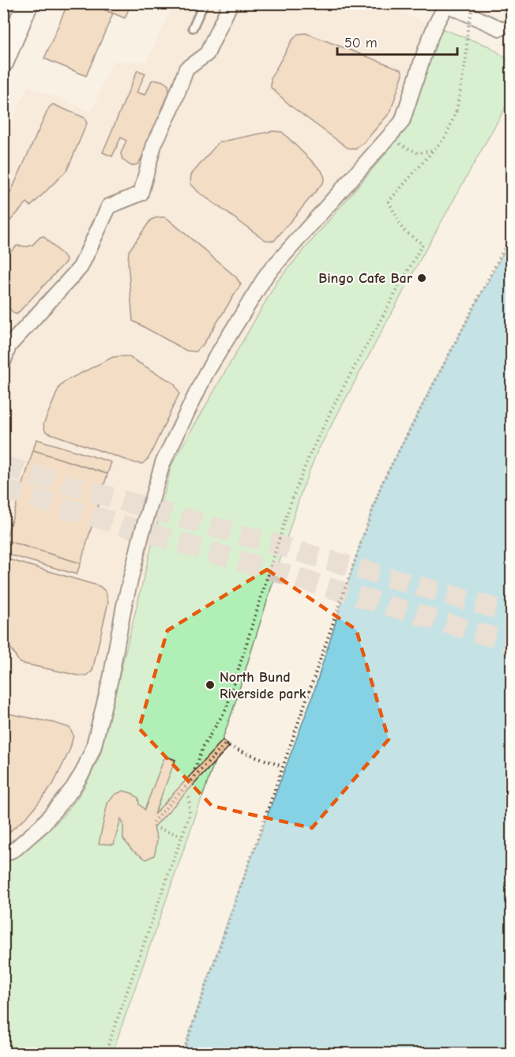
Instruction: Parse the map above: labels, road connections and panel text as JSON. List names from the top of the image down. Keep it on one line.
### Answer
{"places":["Bingo Cafe Bar","North Bund Riverside park"],"scale_bar":"50 m"}
